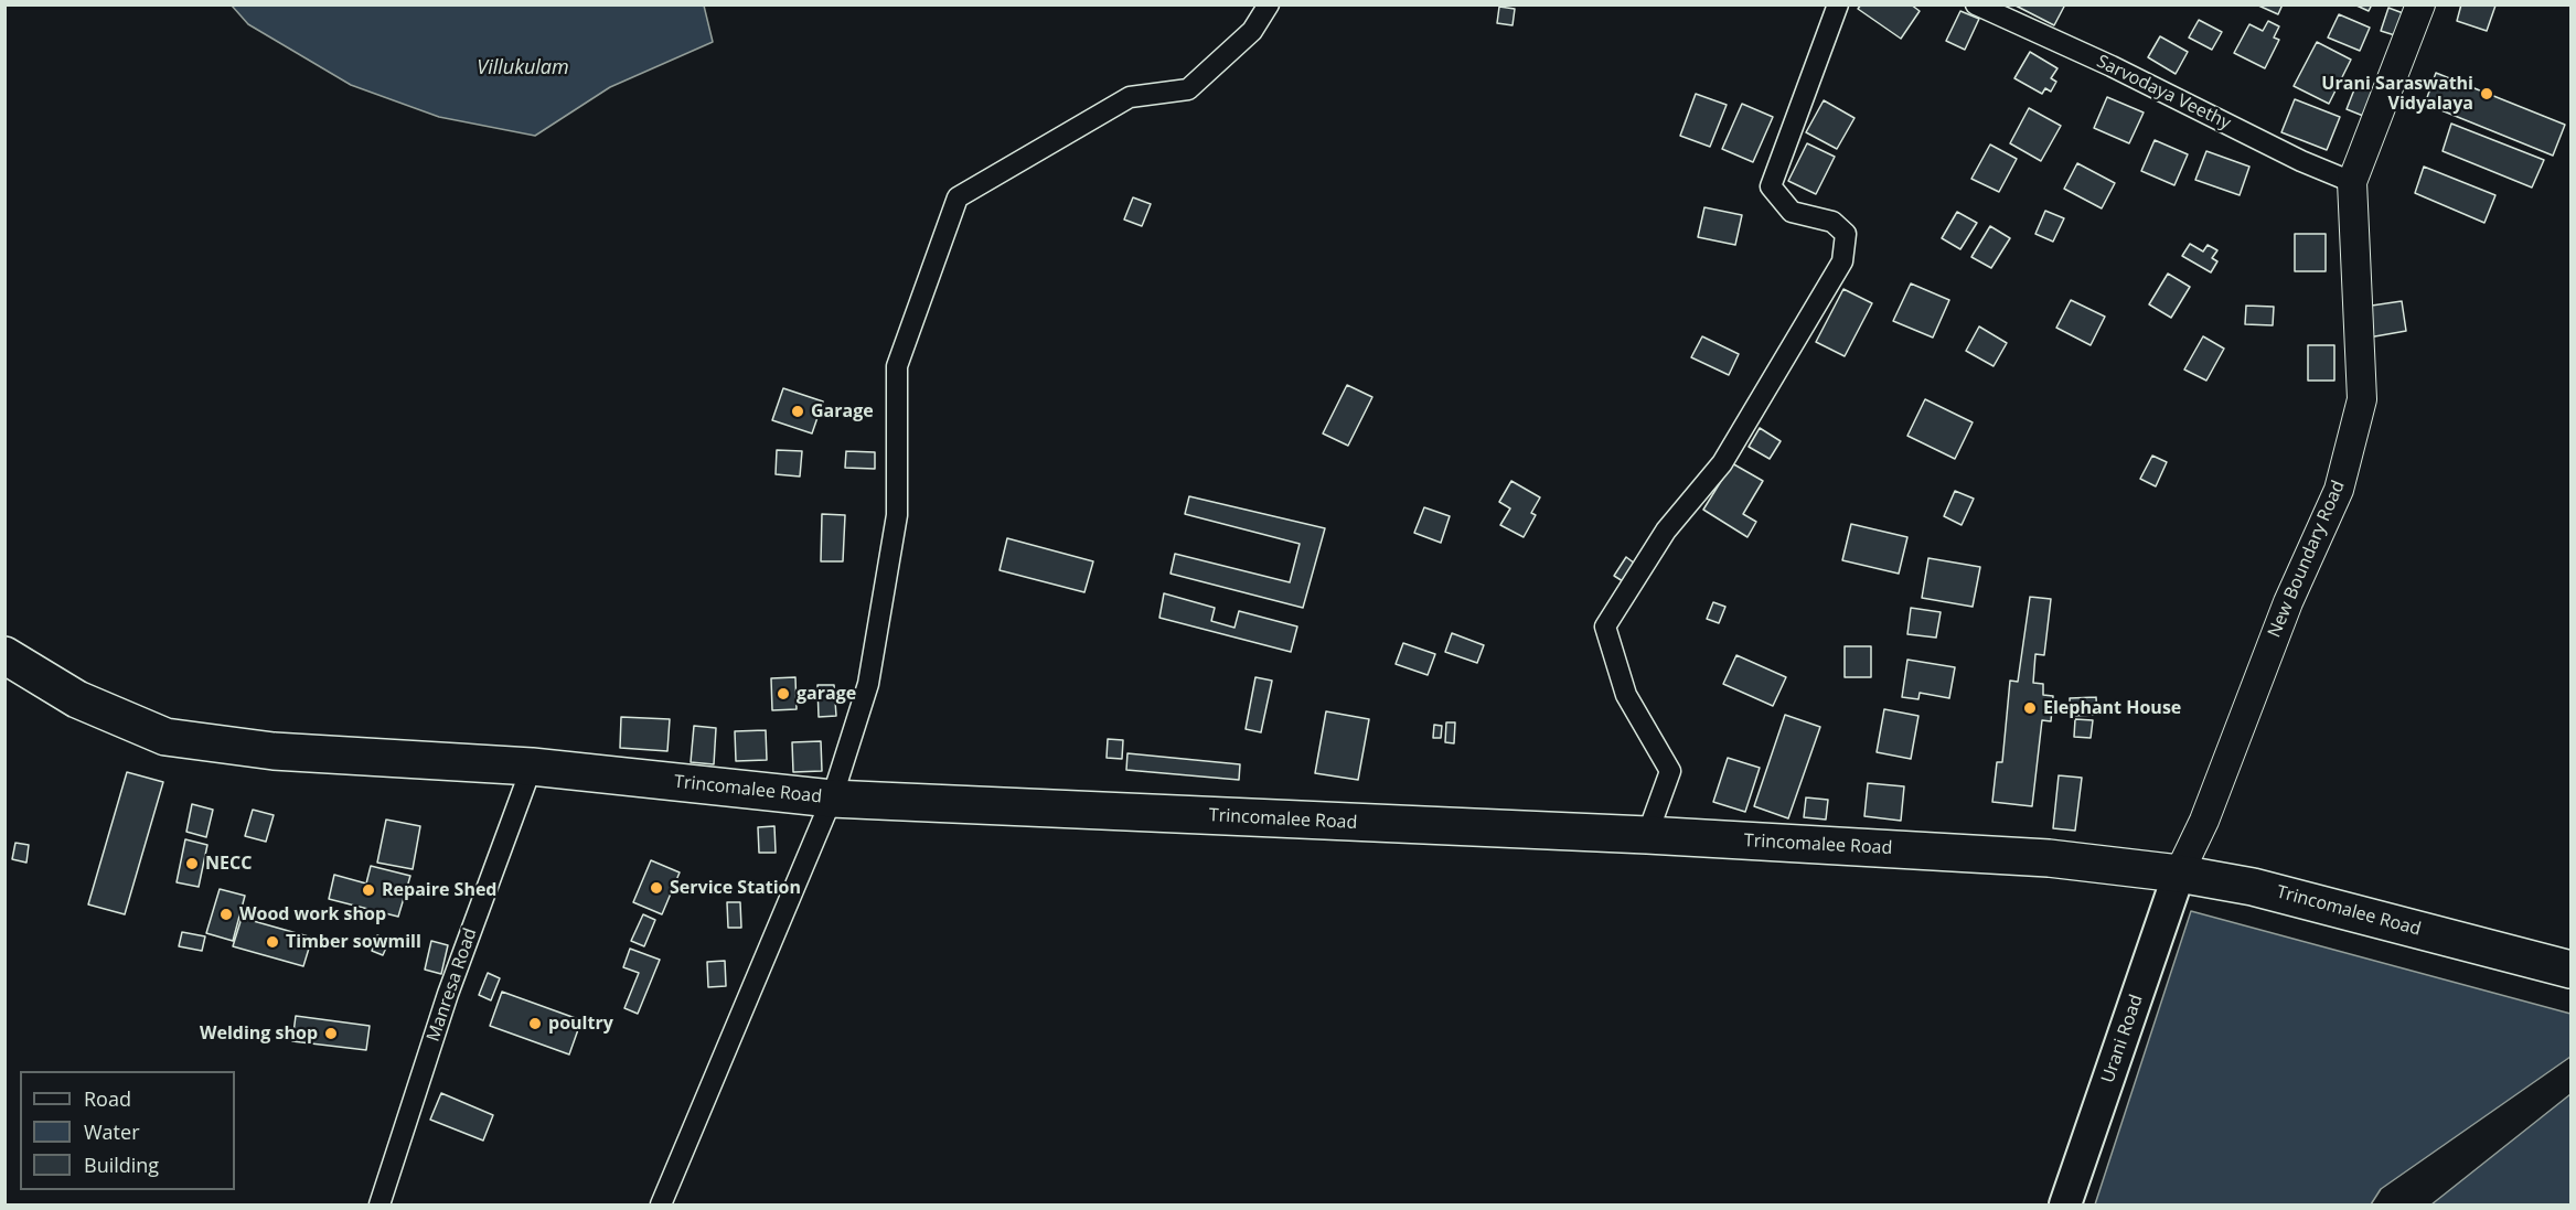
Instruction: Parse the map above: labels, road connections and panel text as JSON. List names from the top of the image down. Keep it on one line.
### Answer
{"streets":{"highway":["Trincomalee Road"],"main road":["New Boundary Road","Urani Road"],"street":["Sarvodaya Veethy","Manresa Road"]},"crossings":[["Sarvodaya Veethy","New Boundary Road"],["New Boundary Road","Trincomalee Road"],["New Boundary Road","Urani Road"],["Trincomalee Road","Manresa Road"],["Trincomalee Road","Urani Road"]],"water":["Villukulam"],"places":["Urani Saraswathi Vidyalaya","Garage","garage","Elephant House","NECC","Service Station","Repaire Shed","Wood work shop","Timber sowmill","poultry","Welding shop"],"legend":["Road","Water","Building"]}
